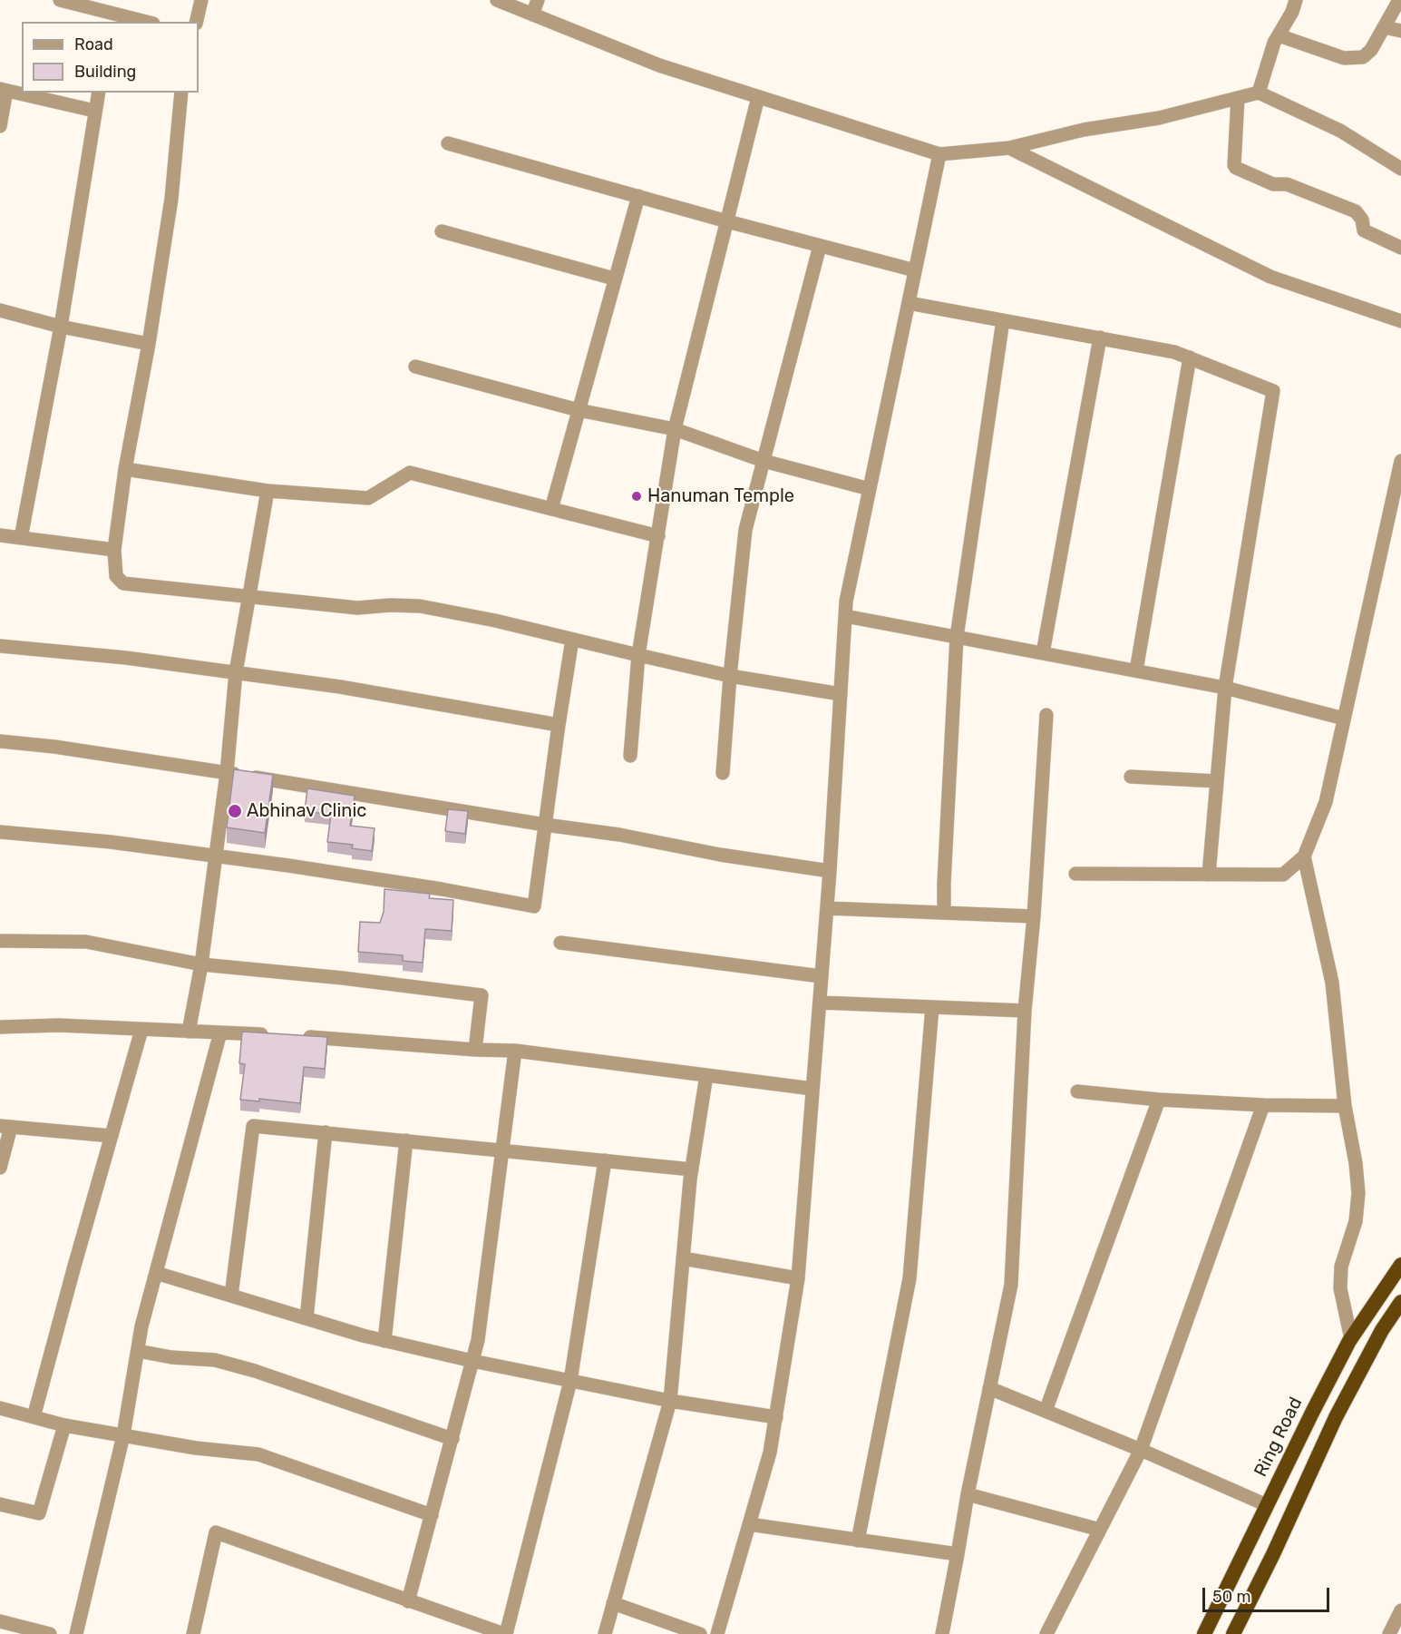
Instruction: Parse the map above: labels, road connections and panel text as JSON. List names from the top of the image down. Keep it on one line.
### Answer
{"streets":{"highway":["Ring Road"]},"places":["Hanuman Temple","Abhinav Clinic"],"legend":["Road","Building"],"scale_bar":"50 m"}
